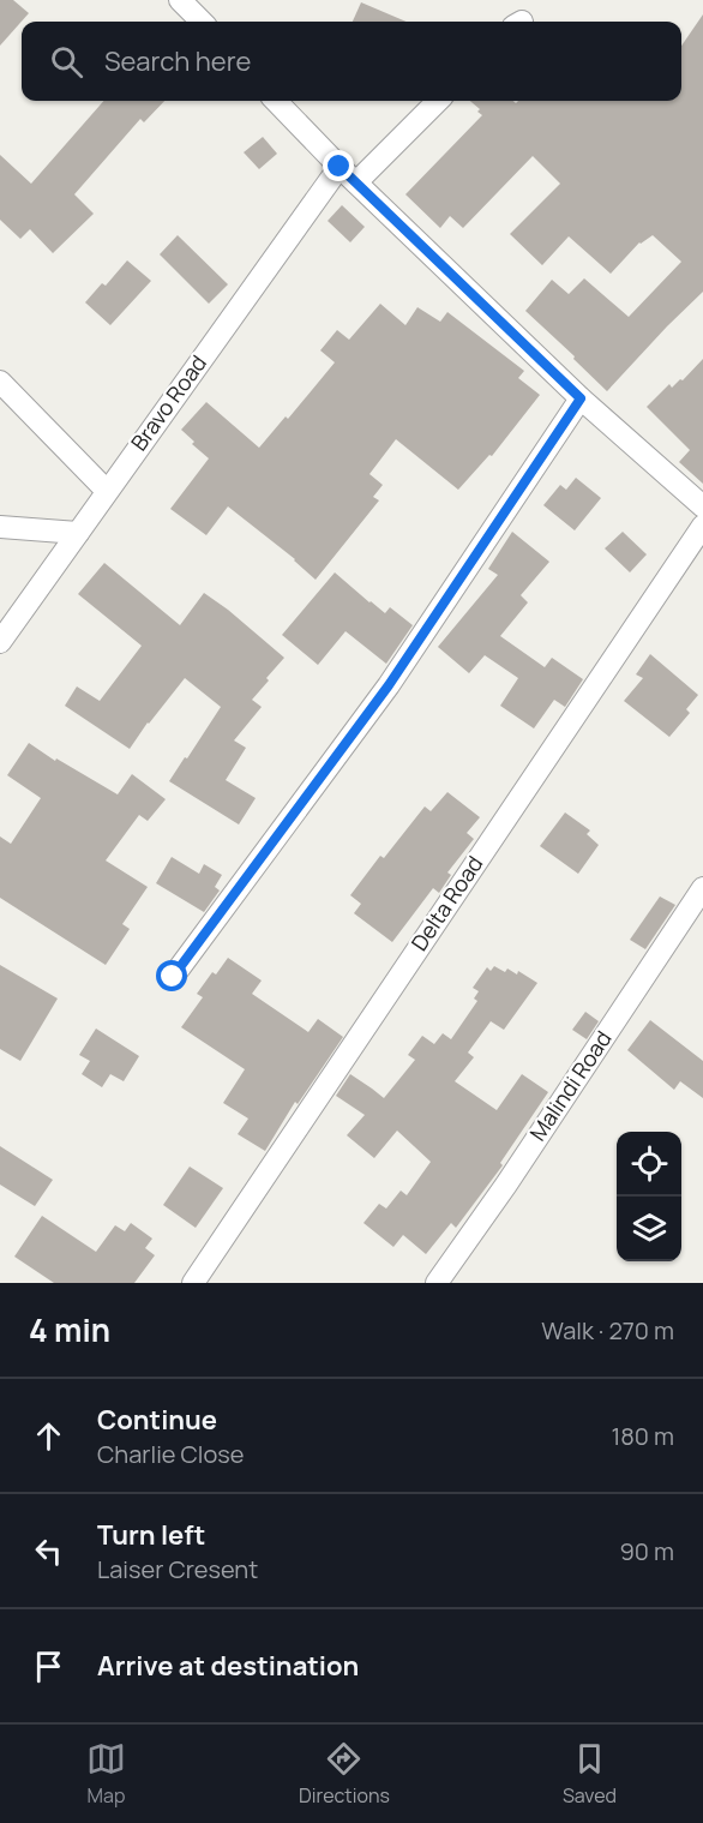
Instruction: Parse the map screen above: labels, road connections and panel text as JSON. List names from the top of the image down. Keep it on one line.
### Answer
{"streets":{"street":["Bravo Road","Delta Road","Malindi Road"]},"page":{"search":"Search here","heading":["4 min","Walk · 270 m"],"list":[["Continue","Charlie Close","180 m"],["Turn left","Laiser Cresent","90 m"],"Arrive at destination"],"nav":["Map","Directions","Saved"]}}
